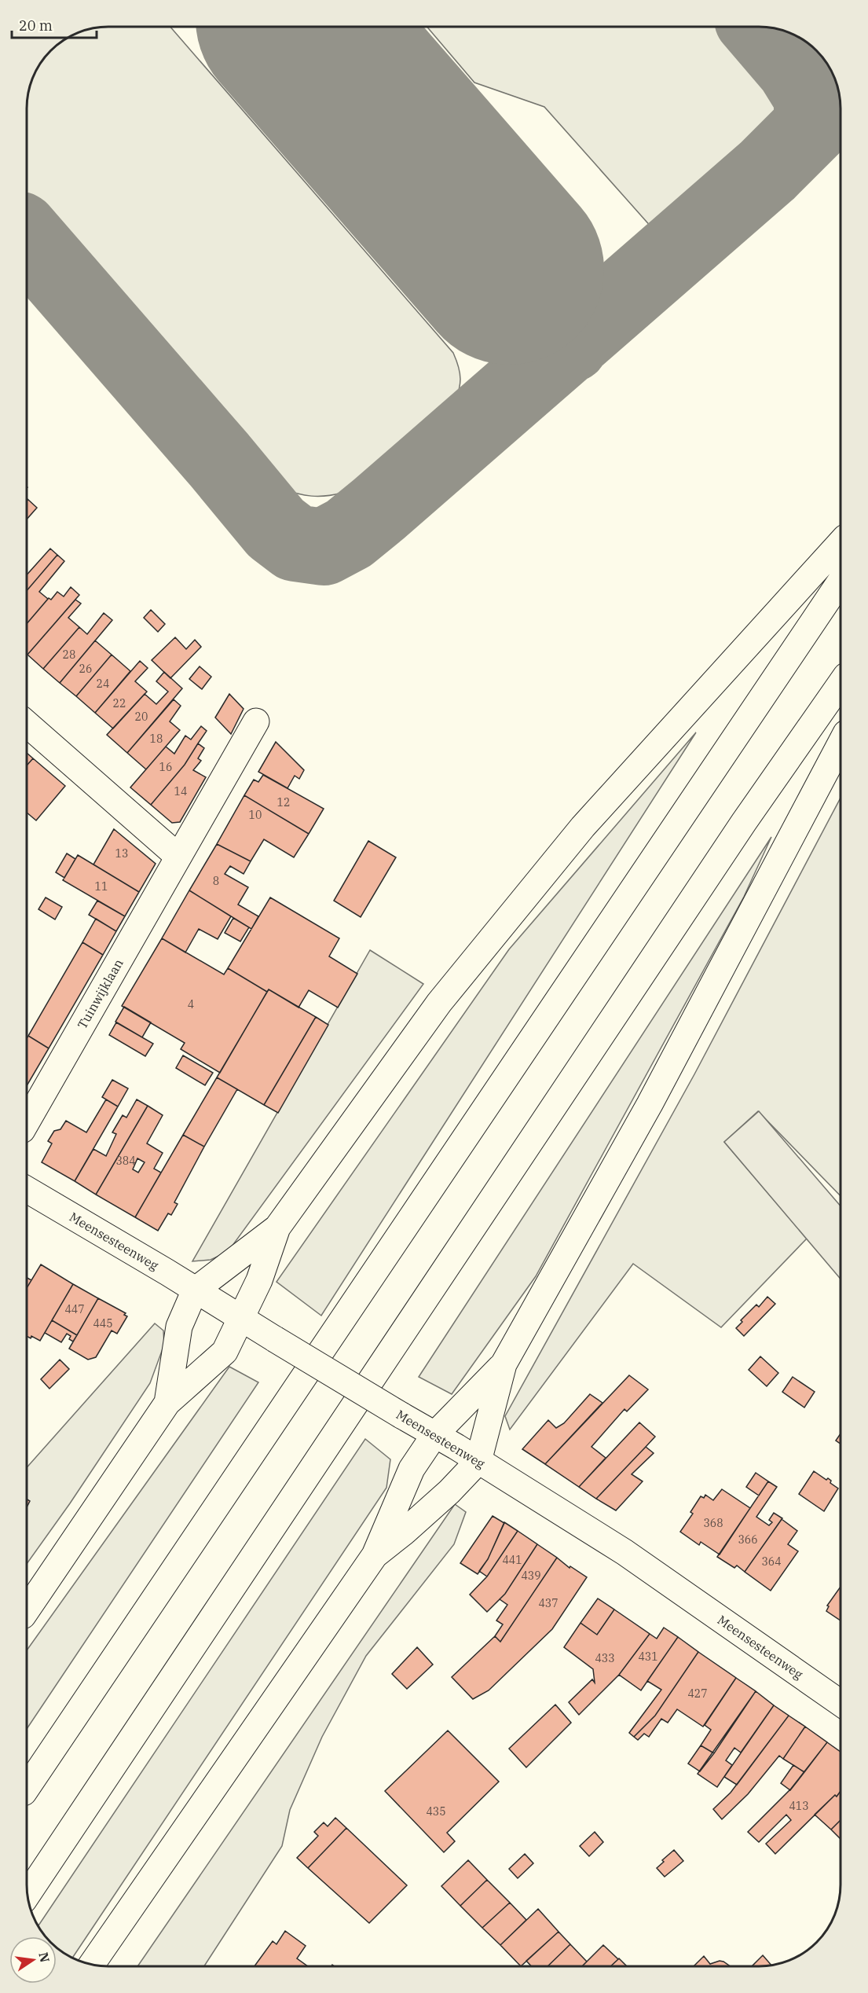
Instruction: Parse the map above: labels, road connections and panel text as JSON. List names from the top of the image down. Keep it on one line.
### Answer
{"streets":{"main road":["Tuinwijklaan","Meensesteenweg"]},"house_numbers":["28","26","24","22","20","18","16","14","12","10","13","8","11","4","384","447","445","368","366","441","364","439","437","431","433","427","413","435"],"scale_bar":"20 m","north":"right"}
